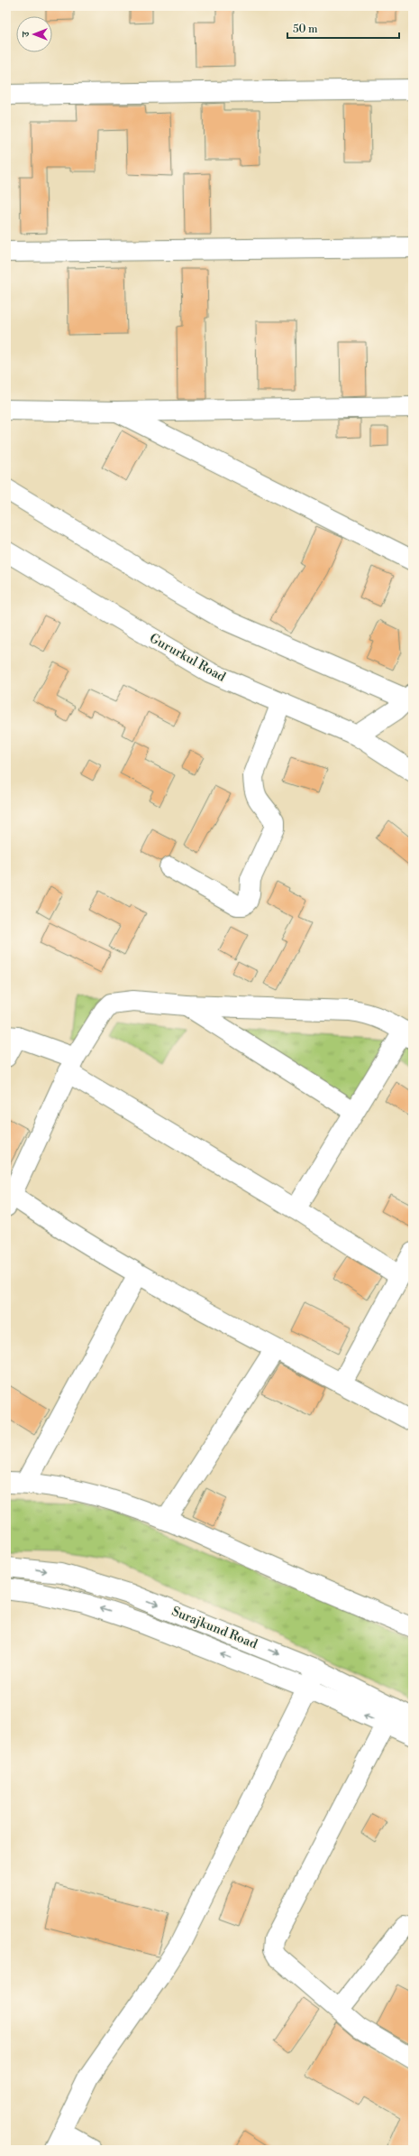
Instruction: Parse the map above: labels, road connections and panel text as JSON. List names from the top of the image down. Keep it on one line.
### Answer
{"streets":{"street":["Gururkul Road","Surajkund Road"]},"scale_bar":"50 m","north":"left"}
